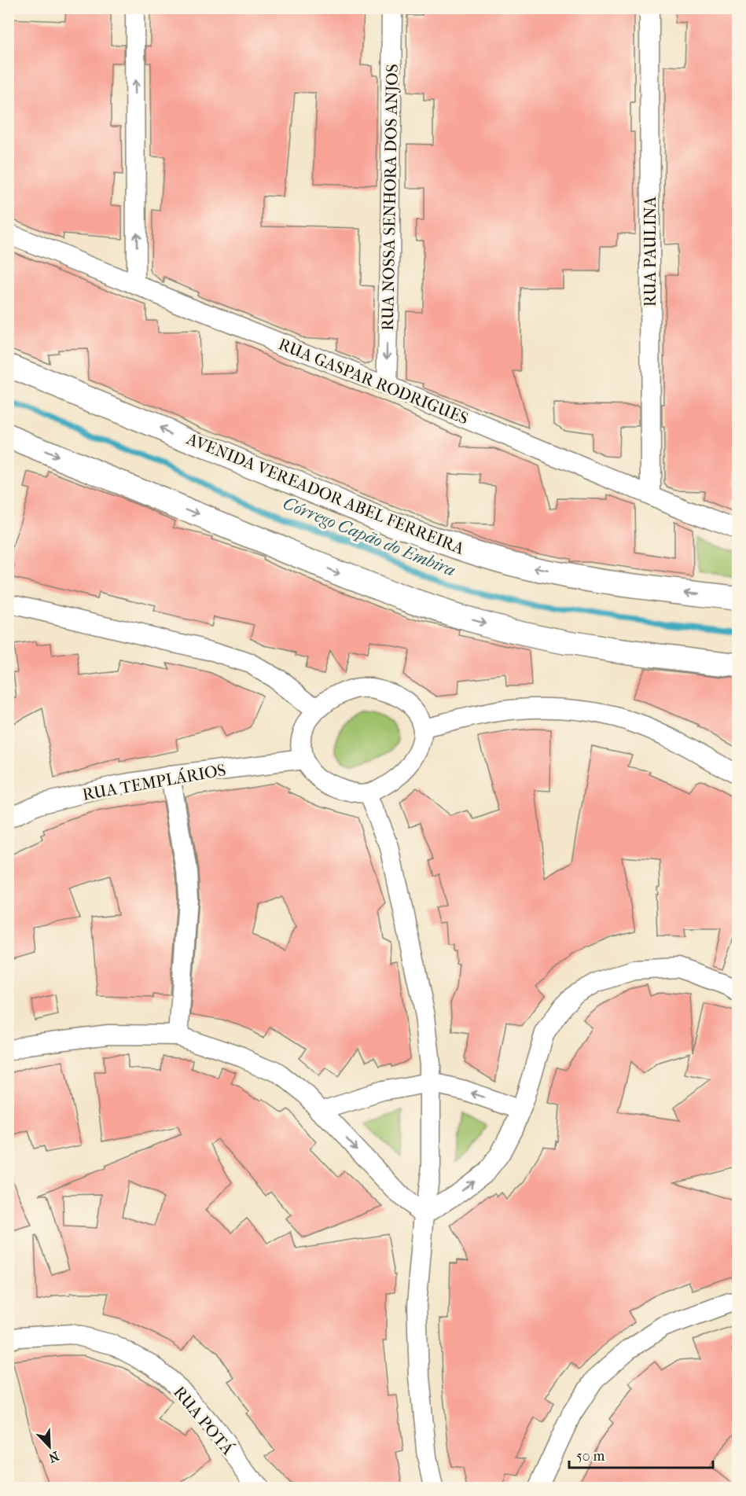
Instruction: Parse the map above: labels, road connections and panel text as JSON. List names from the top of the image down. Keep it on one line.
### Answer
{"streets":{"main road":["AVENIDA VEREADOR ABEL FERREIRA"],"street":["RUA NOSSA SENHORA DOS ANJOS","RUA PAULINA","RUA GASPAR RODRIGUES","RUA TEMPLÁRIOS","RUA POTÁ"]},"crossings":[["RUA NOSSA SENHORA DOS ANJOS","RUA GASPAR RODRIGUES"],["RUA PAULINA","RUA GASPAR RODRIGUES"]],"one_way":["RUA NOSSA SENHORA DOS ANJOS"],"water":["Córrego Capão do Embira"],"scale_bar":"50 m","north":"bottom right"}
